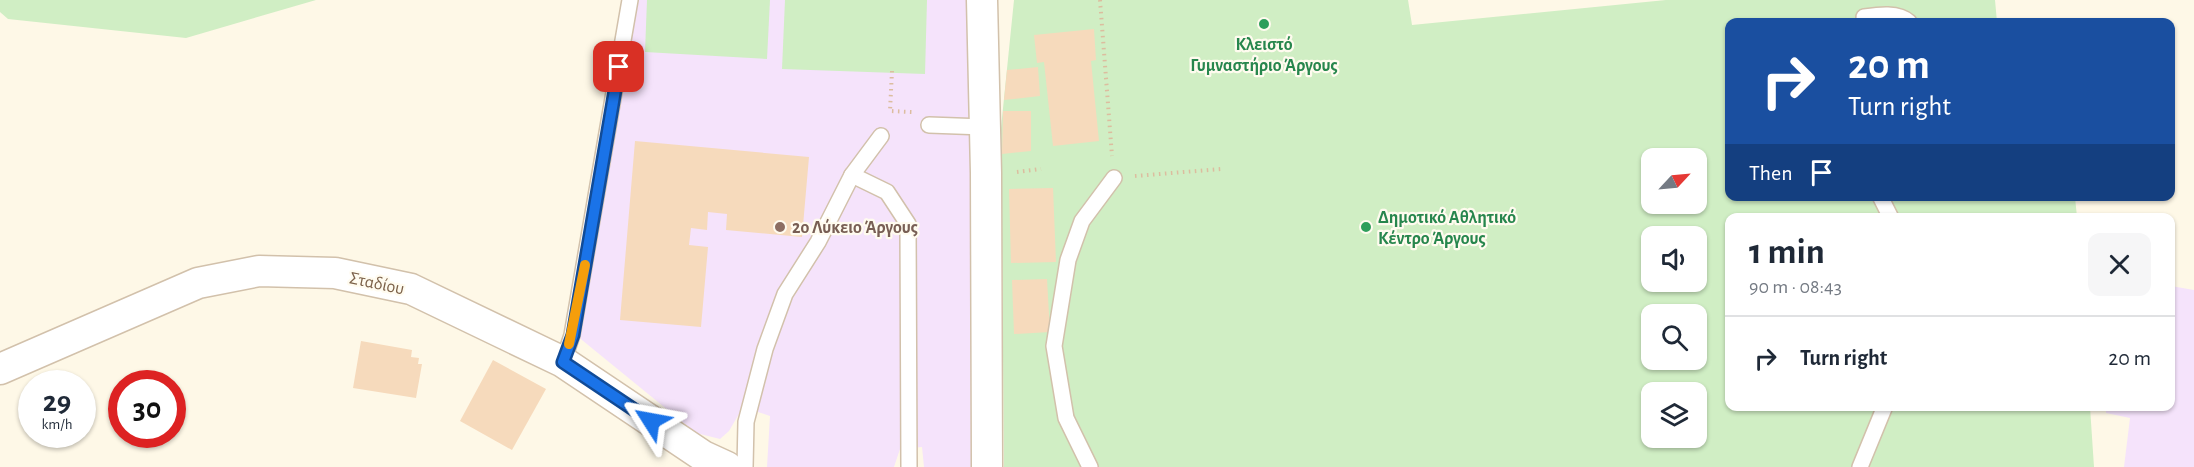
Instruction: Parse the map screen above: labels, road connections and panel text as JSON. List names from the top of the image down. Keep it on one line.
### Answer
{"streets":{"street":["Σταδίου"]},"places":["Κλειστό Γυμναστήριο Άργους","2ο Λύκειο Άργους","Δημοτικό Αθλητικό Κέντρο Άργους"],"north":"top right","page":{"turn":["20 m","Turn right"],"then":"Then","heading":["1 min","90 m · 08:43"],"list":[{"name":"Turn right","value":"20 m"}],"speed":"29 km/h","limit":"30"}}
